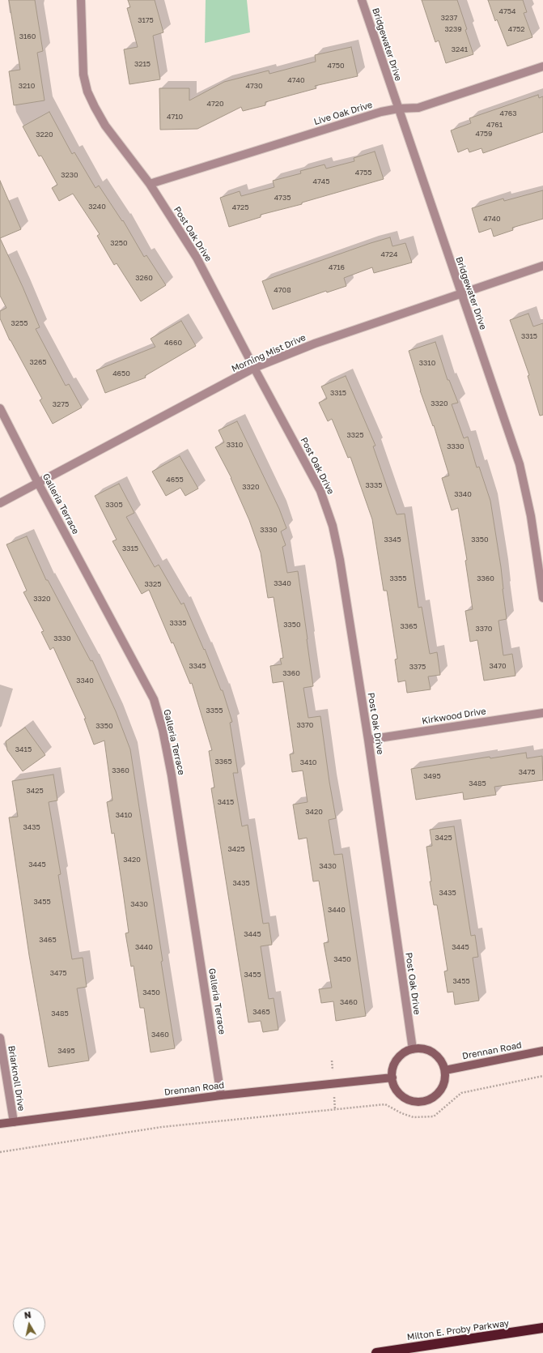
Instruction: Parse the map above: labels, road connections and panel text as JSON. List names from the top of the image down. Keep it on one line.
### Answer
{"streets":{"highway":["Milton E. Proby Parkway"],"street":["Bridgewater Drive","Live Oak Drive","Post Oak Drive","Morning Mist Drive","Galleria Terrace","Kirkwood Drive","Drennan Road","Briarknoll Drive"]},"crossings":[["Bridgewater Drive","Live Oak Drive"],["Bridgewater Drive","Morning Mist Drive"],["Live Oak Drive","Post Oak Drive"],["Post Oak Drive","Morning Mist Drive"],["Post Oak Drive","Kirkwood Drive"],["Post Oak Drive","Drennan Road"],["Morning Mist Drive","Galleria Terrace"],["Galleria Terrace","Drennan Road"],["Drennan Road","Briarknoll Drive"]],"house_numbers":["4754","3237","3175","3239","4752","3160","3241","3215","4750","4740","3210","4730","4720","4763","4710","4761","4759","3220","4755","3230","4745","4735","3240","4725","4740","3250","4724","4716","3260","4708","3255","3315","4660","3265","3310","4650","3315","3320","3275","3325","3310","3330","4655","3335","3320","3340","3305","3330","3345","3350","3315","3355","3360","3340","3325","3320","3335","3350","3365","3370","3330","3345","3470","3375","3360","3340","3355","3370","3350","3415","3365","3410","3360","3475","3495","3485","3425","3415","3420","3410","3435","3425","3425","3420","3445","3430","3435","3435","3455","3430","3440","3445","3465","3440","3445","3450","3475","3455","3455","3450","3460","3465","3485","3460","3495"],"north":"top"}
